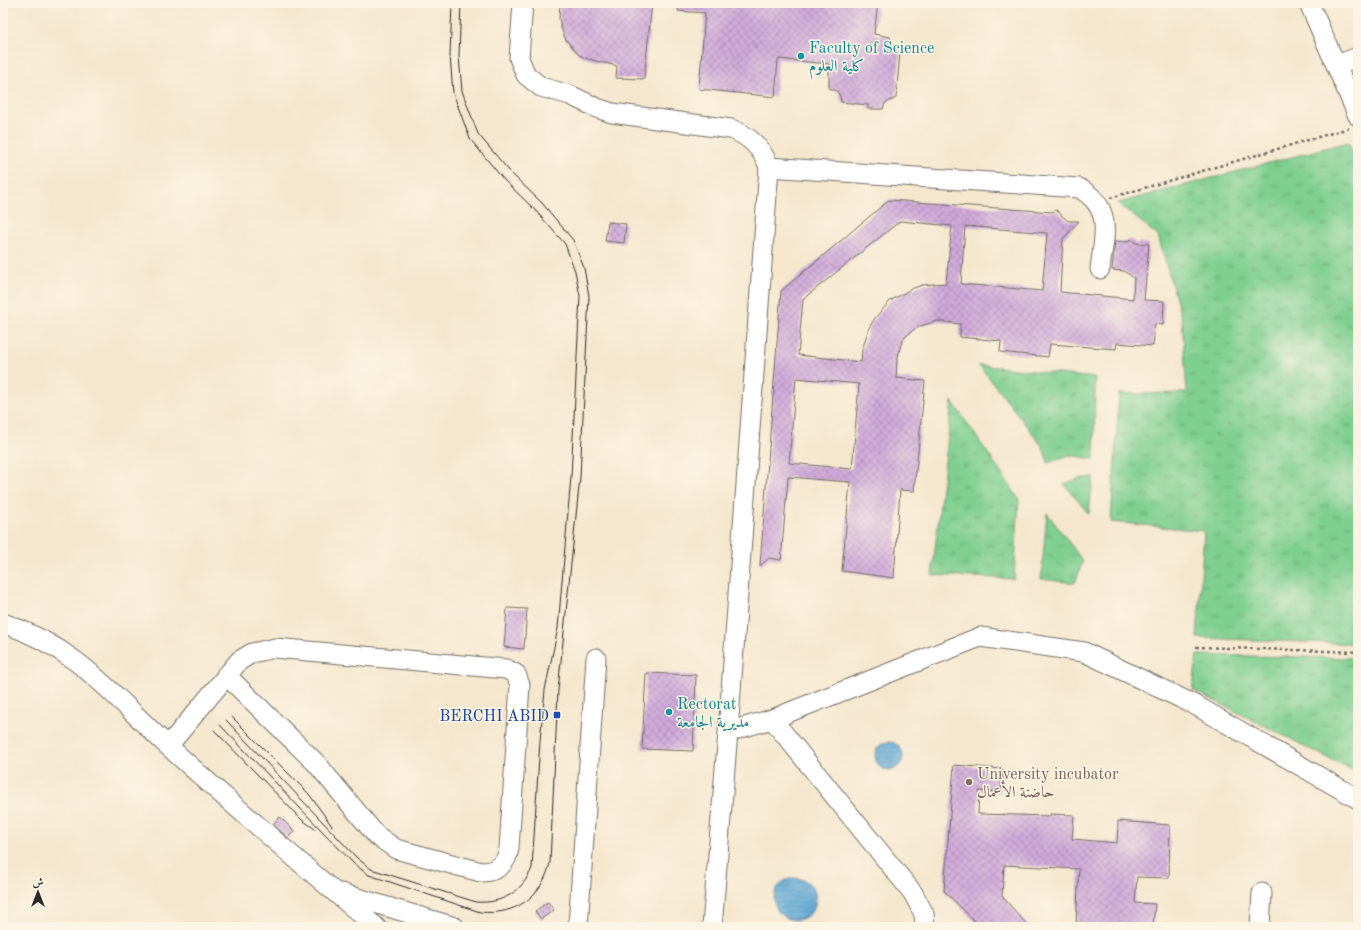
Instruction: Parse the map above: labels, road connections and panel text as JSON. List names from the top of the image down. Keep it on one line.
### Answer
{"places":{"other":["Faculty of Science كلية العلوم","Rectorat مديرية الجامعة","University incubator حاضنة الأعمال"],"transit":["BERCHI ABID"]},"north":"top"}
